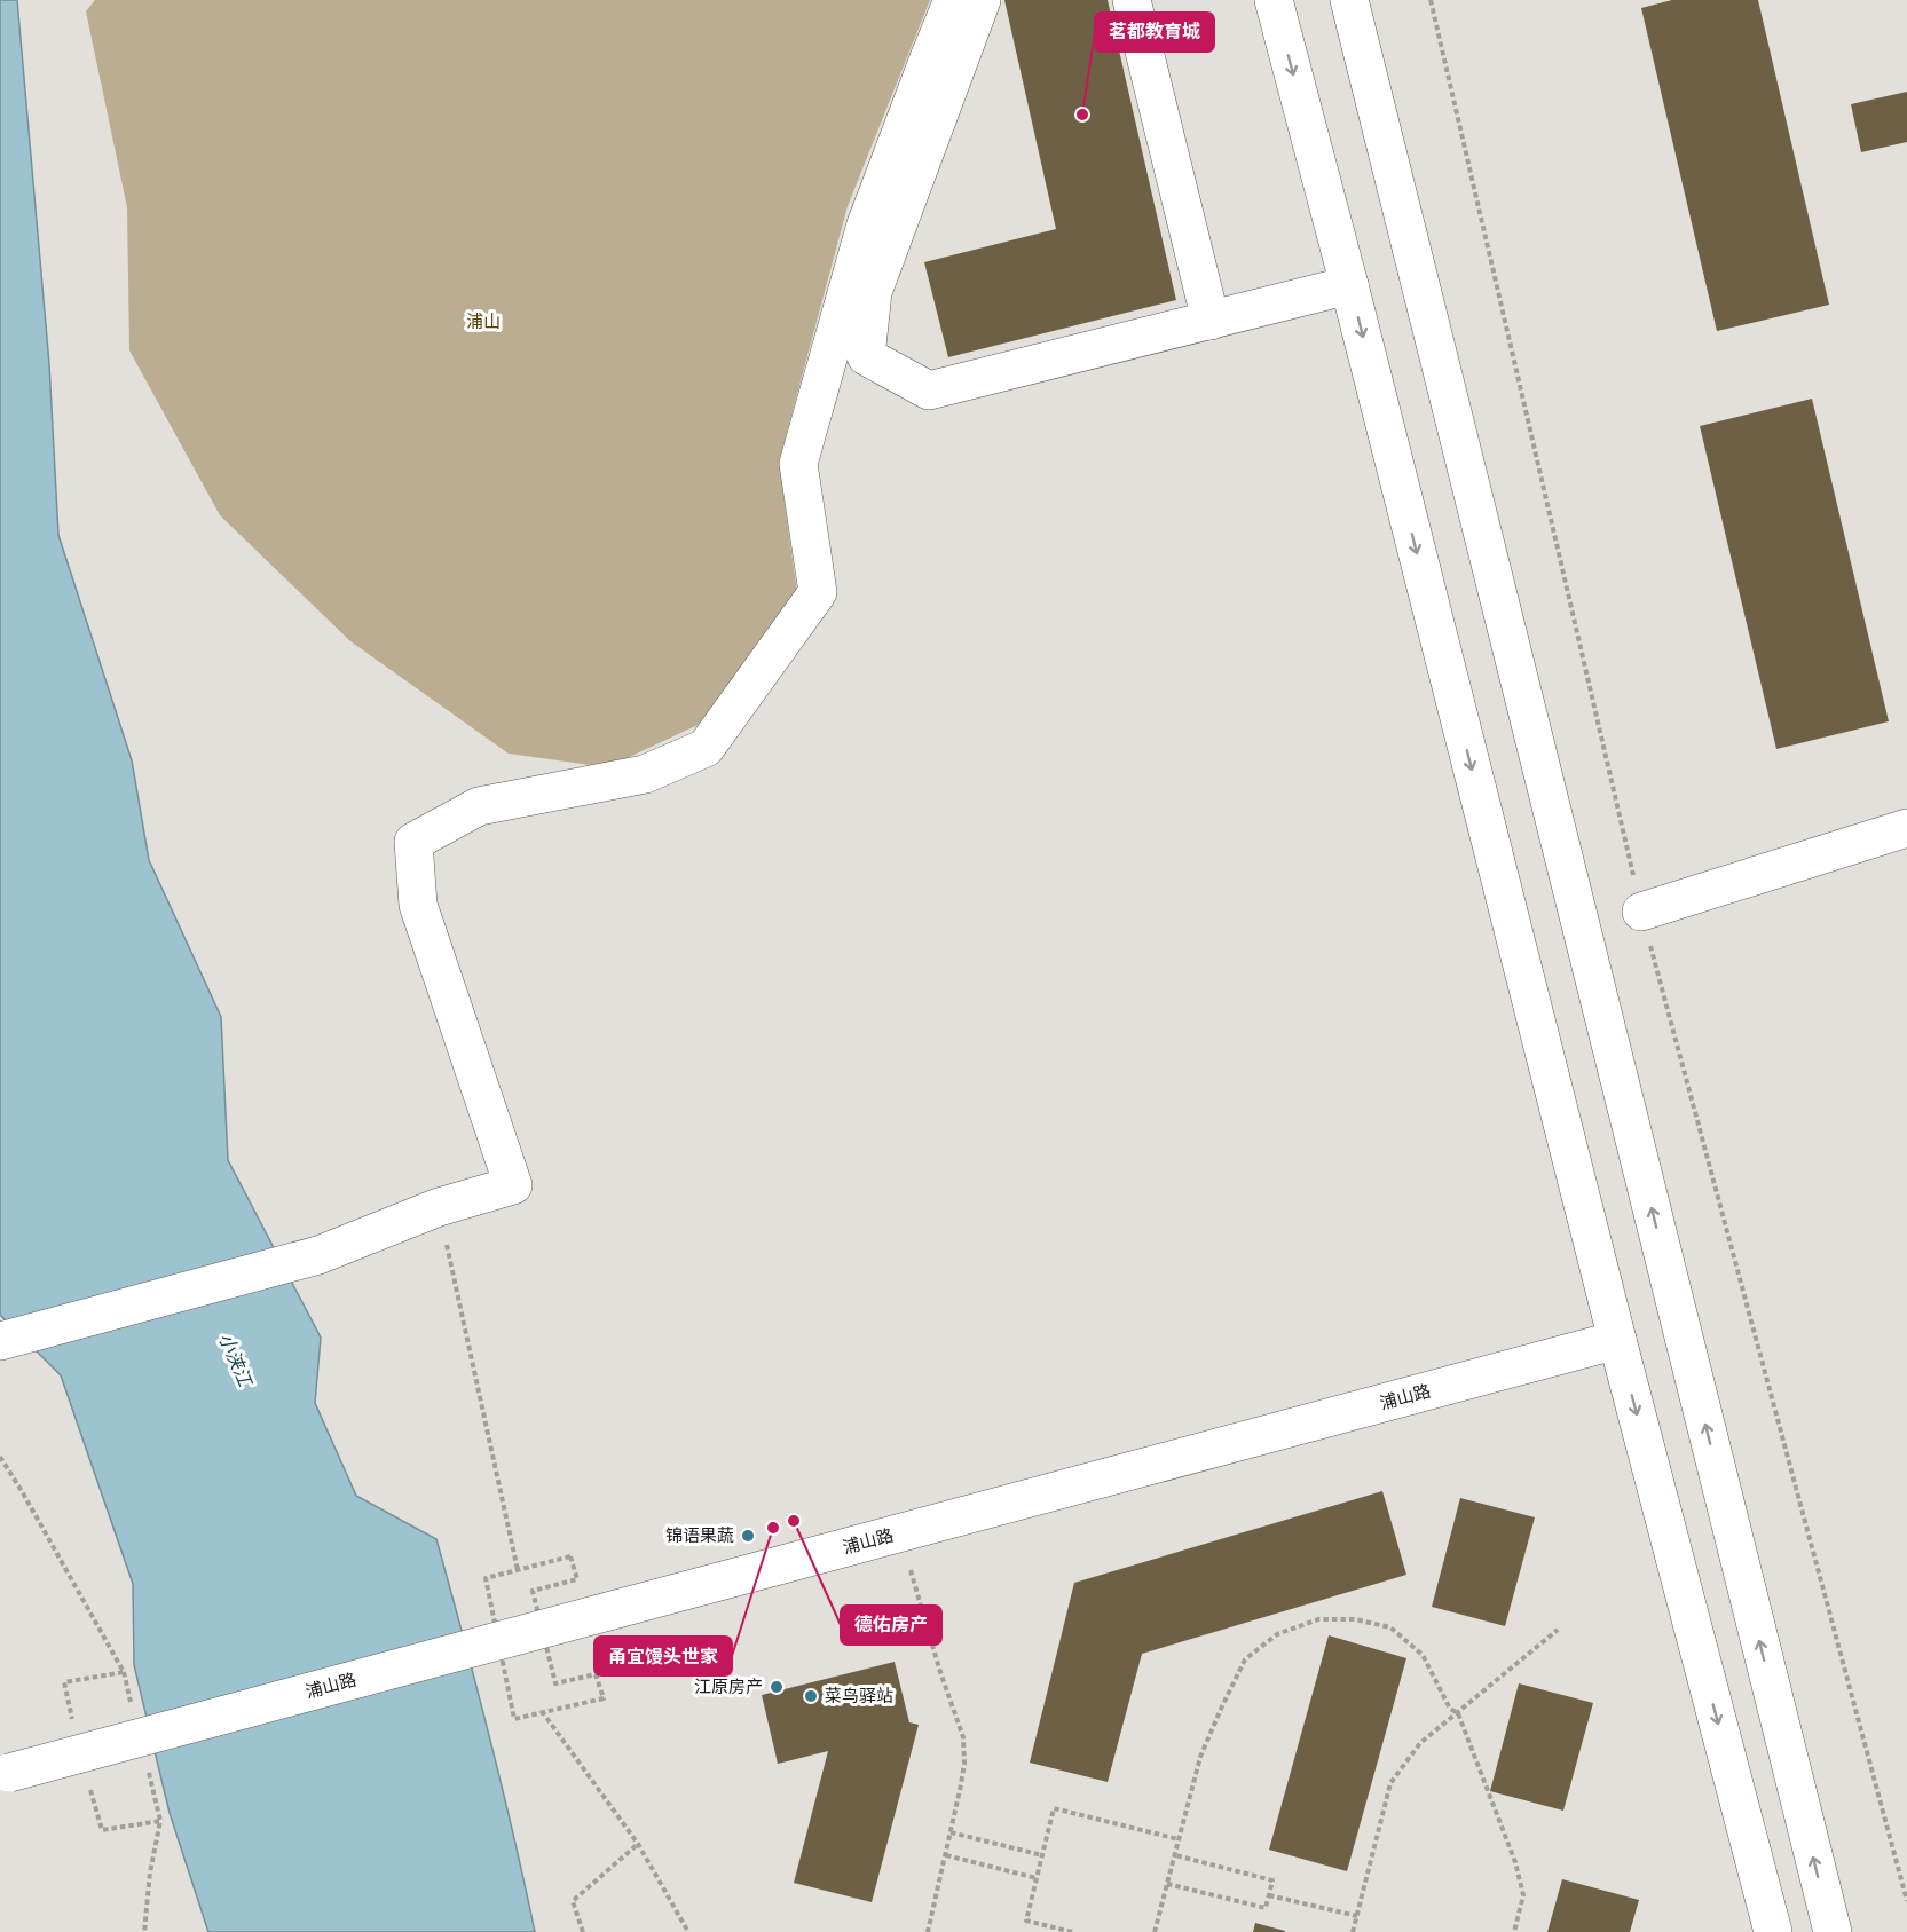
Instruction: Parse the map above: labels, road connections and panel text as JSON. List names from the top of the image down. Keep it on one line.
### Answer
{"streets":{"street":["浦山路"]},"water":["小浃江"],"parks":["浦山"],"places":["茗都教育城","德佑房产","甬宜馒头世家","锦语果蔬","江原房产","菜鸟驿站"]}
